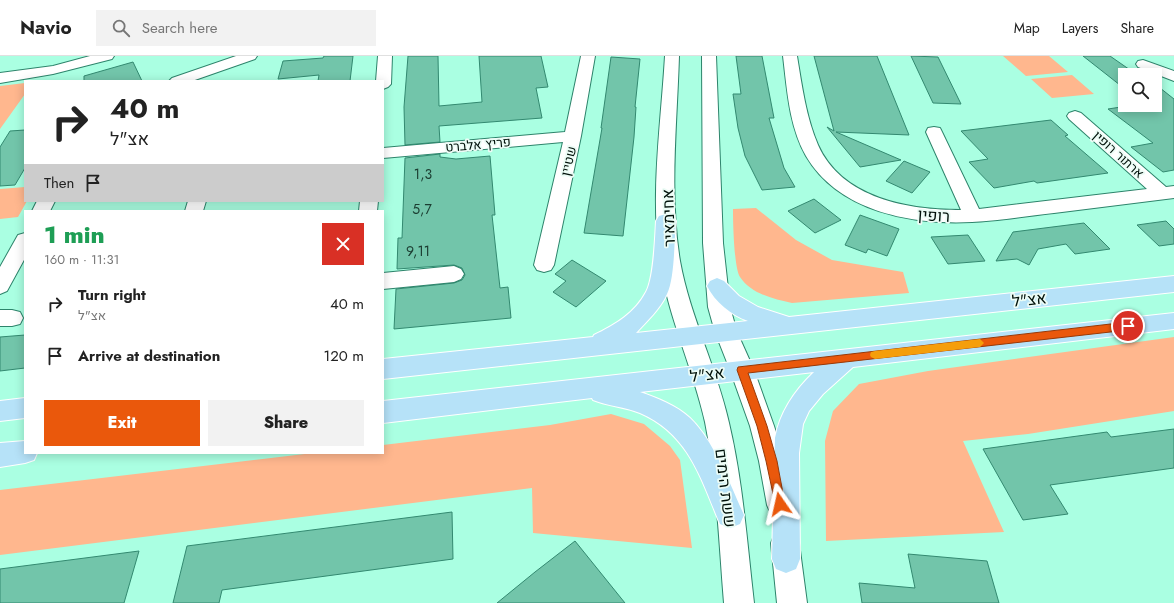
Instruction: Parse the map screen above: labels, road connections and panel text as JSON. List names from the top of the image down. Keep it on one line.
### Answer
{"streets":{"main road":["אצ\"ל"],"street":["פריץ אלברט","ארתור רופין","שטיין","רופין","אחימאיר","ששת הימים"]},"crossings":[["פריץ אלברט","שטיין"],["ארתור רופין","רופין"],["אחימאיר","אצ\"ל"],["אחימאיר","ששת הימים"],["אצ\"ל","ששת הימים"]],"house_numbers":["1,3","5,7","9,11"],"page":{"header":"Navio","search":"Search here","nav":["Map","Layers","Share"],"turn":["40 m","אצ\"ל"],"then":"Then","heading":["1 min","160 m · 11:31"],"list":[{"name":"Turn right","note":"אצ\"ל","value":"40 m"},{"name":"Arrive at destination","value":"120 m"}],"buttons":["Exit","Share"]}}
